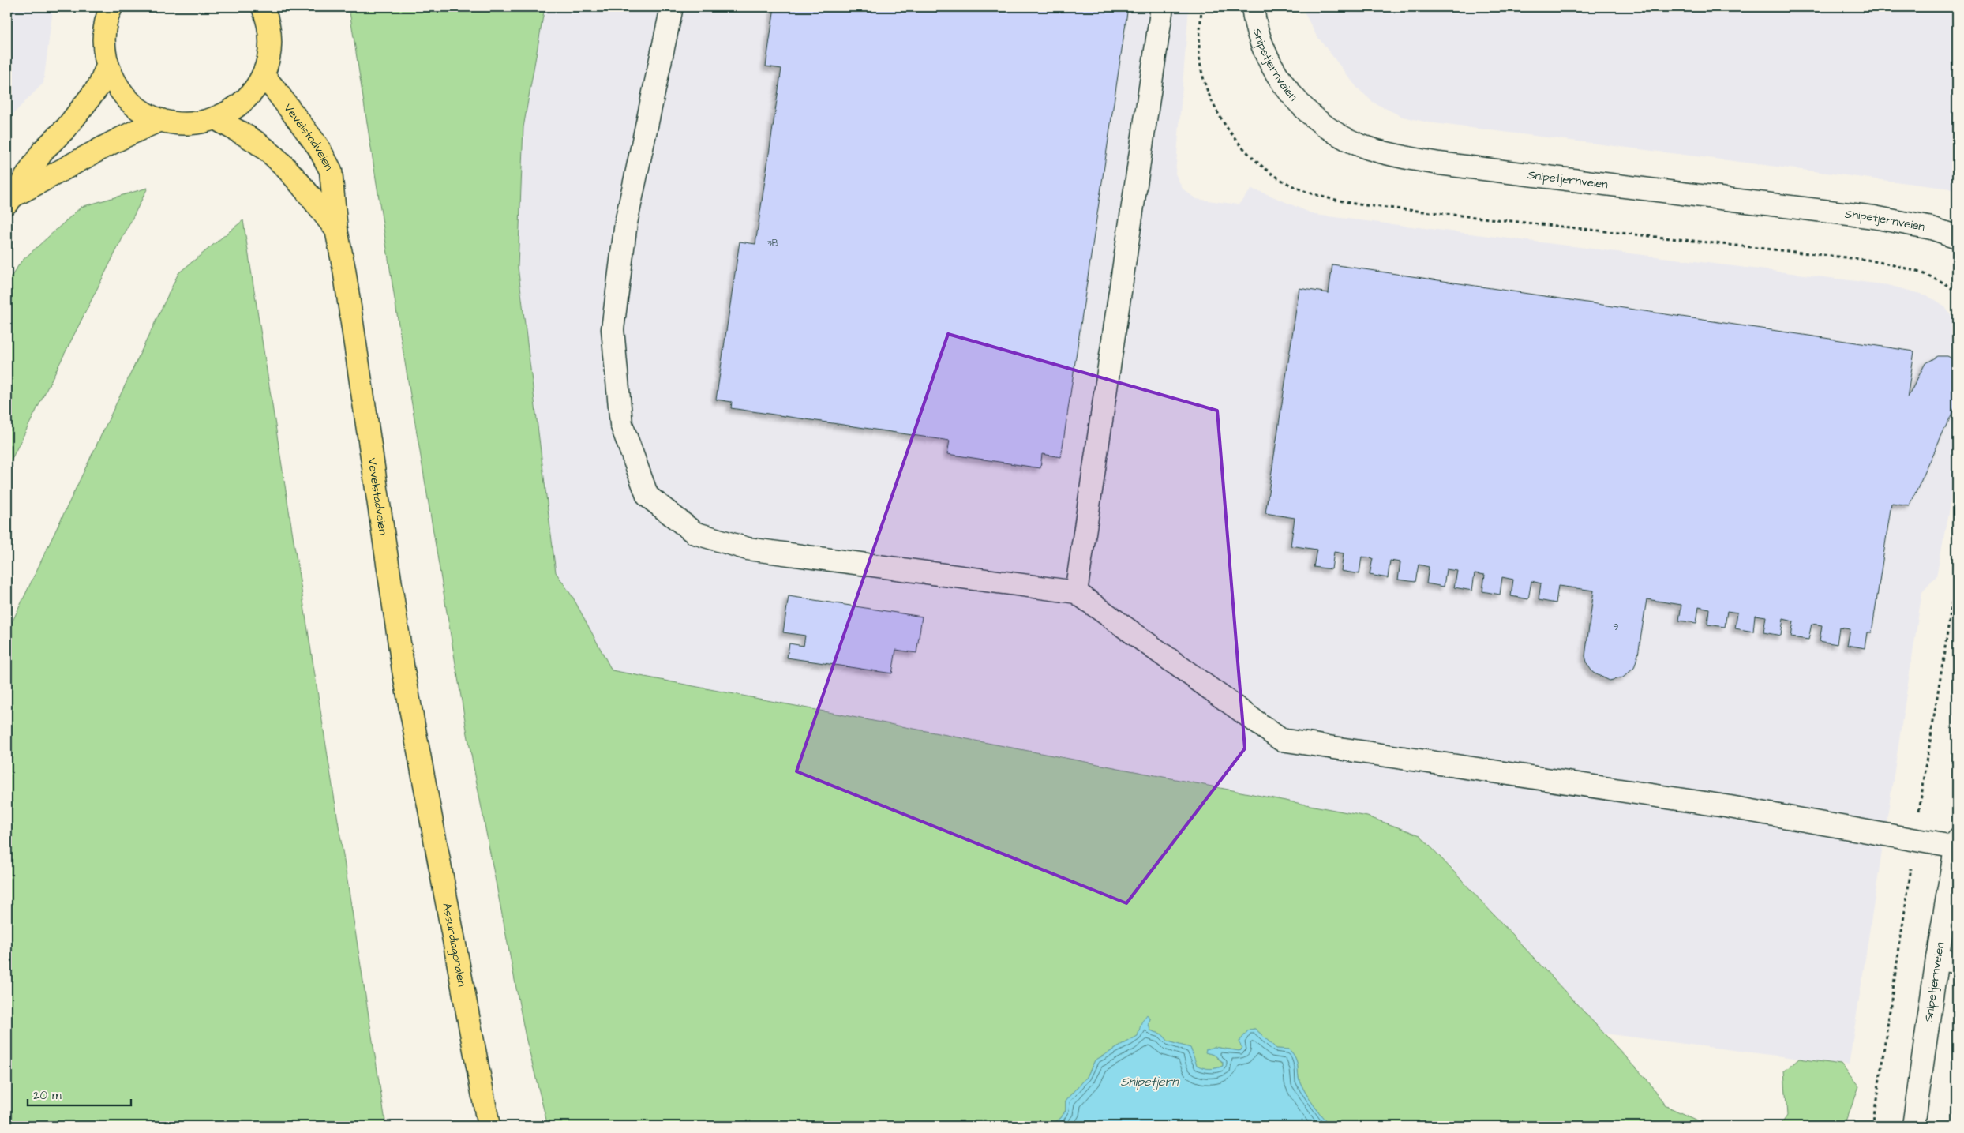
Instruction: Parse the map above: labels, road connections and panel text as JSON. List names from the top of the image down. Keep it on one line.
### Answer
{"streets":{"main road":["Vevelstadveien","Assurdiagonalen"],"lane":["Snipetjernveien"]},"crossings":[["Vevelstadveien","Assurdiagonalen"]],"water":["Snipetjern"],"house_numbers":["3B","9"],"scale_bar":"20 m"}
